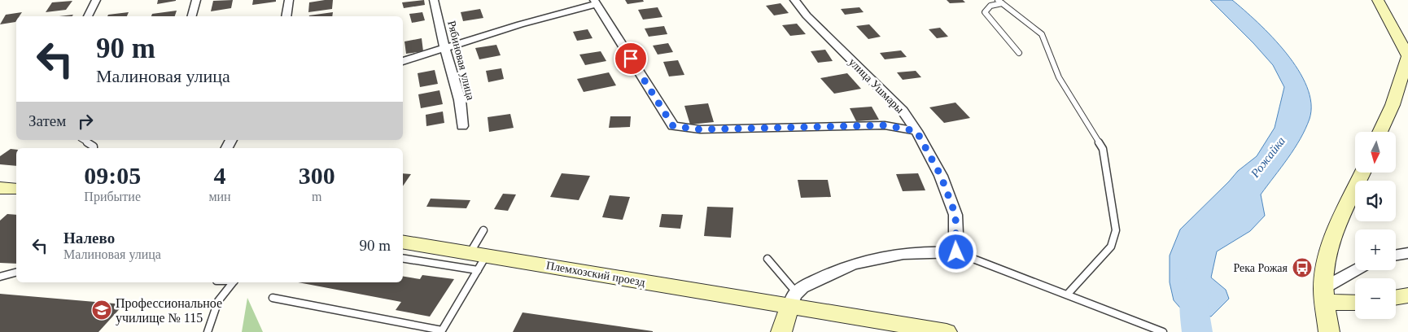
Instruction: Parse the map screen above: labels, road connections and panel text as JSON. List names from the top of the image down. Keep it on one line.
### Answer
{"streets":{"street":["Рябиновая улица","улица Ушмары","Племхозский проезд"]},"water":["Рожайка"],"places":{"bus stop":["Река Рожая"],"school or university":["Профессиональное училище № 115"]},"north":"bottom","page":{"turn":["90 m","Малиновая улица"],"then":"Затем","map_buttons":["+","−"],"eta":["09:05","Прибытие","4","мин","300","m"],"list":[{"name":"Налево","note":"Малиновая улица","value":"90 m"}]}}
